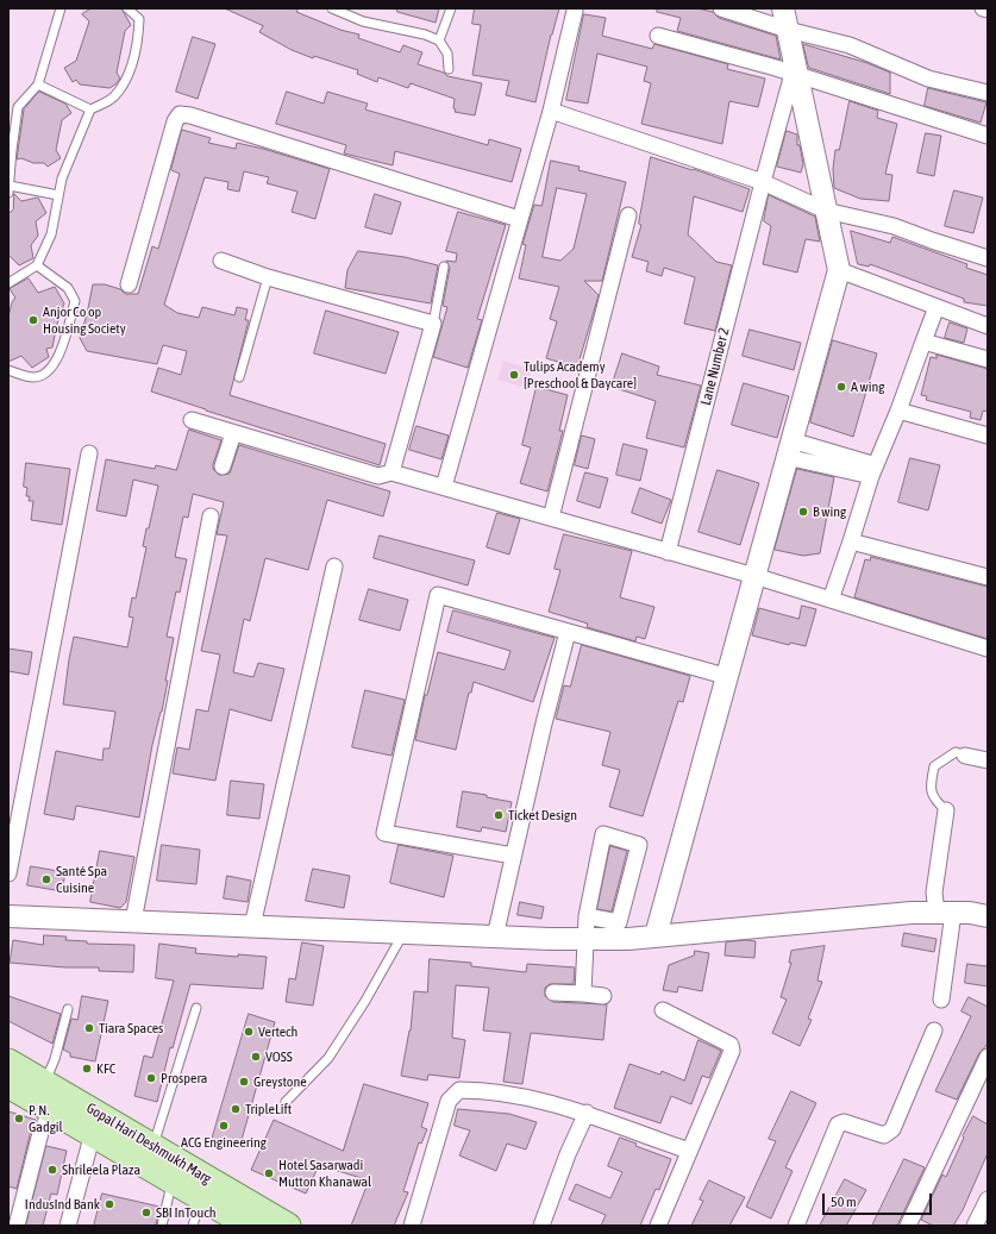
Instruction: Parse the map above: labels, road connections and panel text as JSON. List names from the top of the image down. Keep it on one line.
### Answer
{"streets":{"main road":["Gopal Hari Deshmukh Marg"],"street":["Lane Number 2"]},"places":["Anjor Co op Housing Society","Tulips Academy [Preschool & Daycare]","A wing","B wing","Ticket Design","Santé Spa Cuisine","Tiara Spaces","Vertech","VOSS","KFC","Prospera","Greystone","TripleLift","P. N. Gadgil","ACG Engineering","Shrileela Plaza","Hotel Sasarwadi Mutton Khanawal","IndusInd Bank","SBI InTouch"],"scale_bar":"50 m"}
